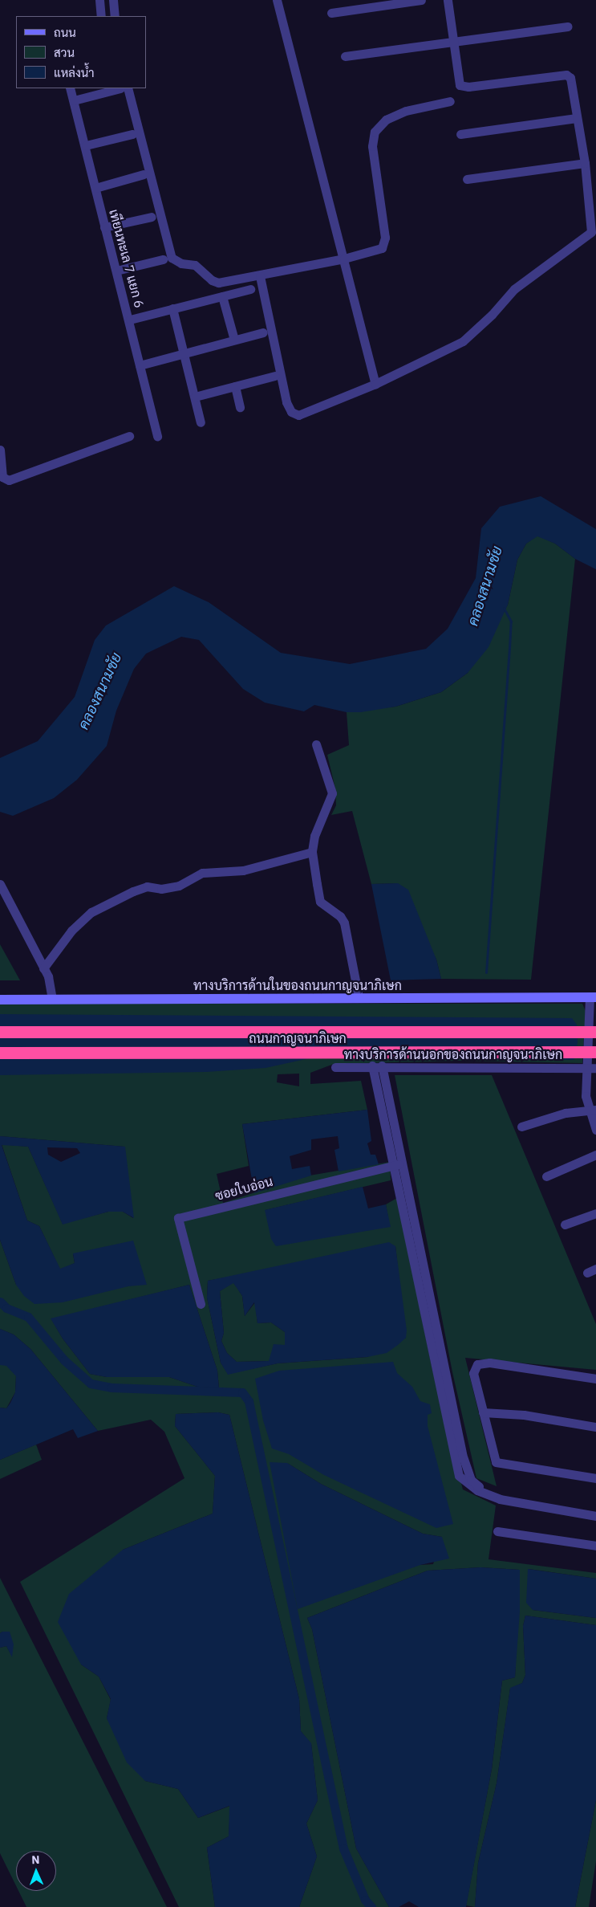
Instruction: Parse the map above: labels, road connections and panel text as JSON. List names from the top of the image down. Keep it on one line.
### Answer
{"streets":{"highway":["ถนนกาญจนาภิเษก"],"main road":["ทางบริการด้านในของถนนกาญจนาภิเษก"],"street":["เทียนทะเล 7 แยก 6","ทางบริการด้านนอกของถนนกาญจนาภิเษก","ซอยใบอ่อน"]},"water":["คลองสนามชัย"],"legend":["ถนน","สวน","แหล่งน้ำ"],"north":"top"}
